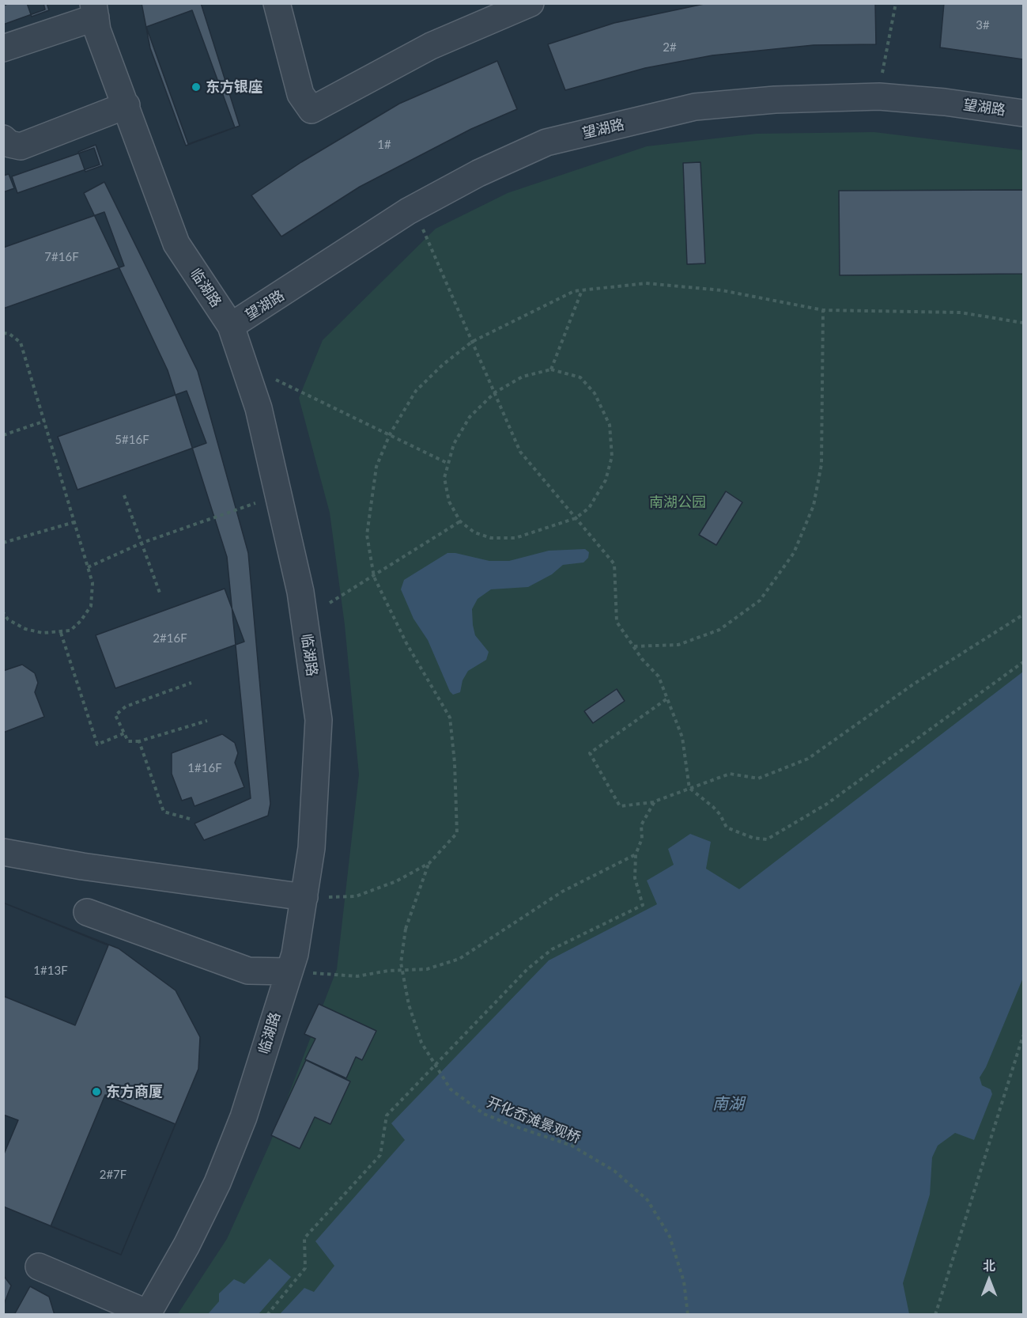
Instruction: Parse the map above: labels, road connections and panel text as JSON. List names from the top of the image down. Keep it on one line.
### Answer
{"streets":{"street":["望湖路","临湖路"],"path":["开化岙滩景观桥"]},"crossings":[["望湖路","临湖路"]],"water":["南湖"],"parks":["南湖公园"],"places":["东方银座","东方商厦"],"house_numbers":["3#","2#","1#","7#16F","5#16F","2#16F","1#16F","1#13F","2#7F"],"north":"top"}
